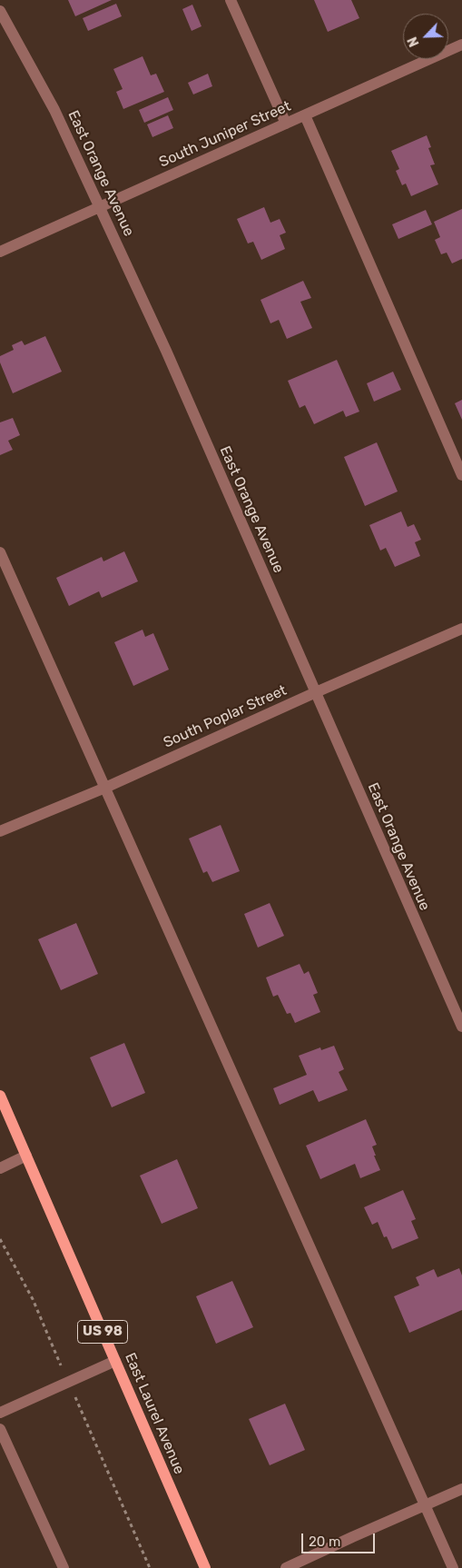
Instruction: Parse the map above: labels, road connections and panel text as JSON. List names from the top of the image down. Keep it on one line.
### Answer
{"streets":{"main road":["US 98","East Laurel Avenue"],"street":["South Juniper Street","East Orange Avenue","South Poplar Street"]},"crossings":[["South Juniper Street","East Orange Avenue"],["East Orange Avenue","South Poplar Street"]],"scale_bar":"20 m","north":"bottom left"}
